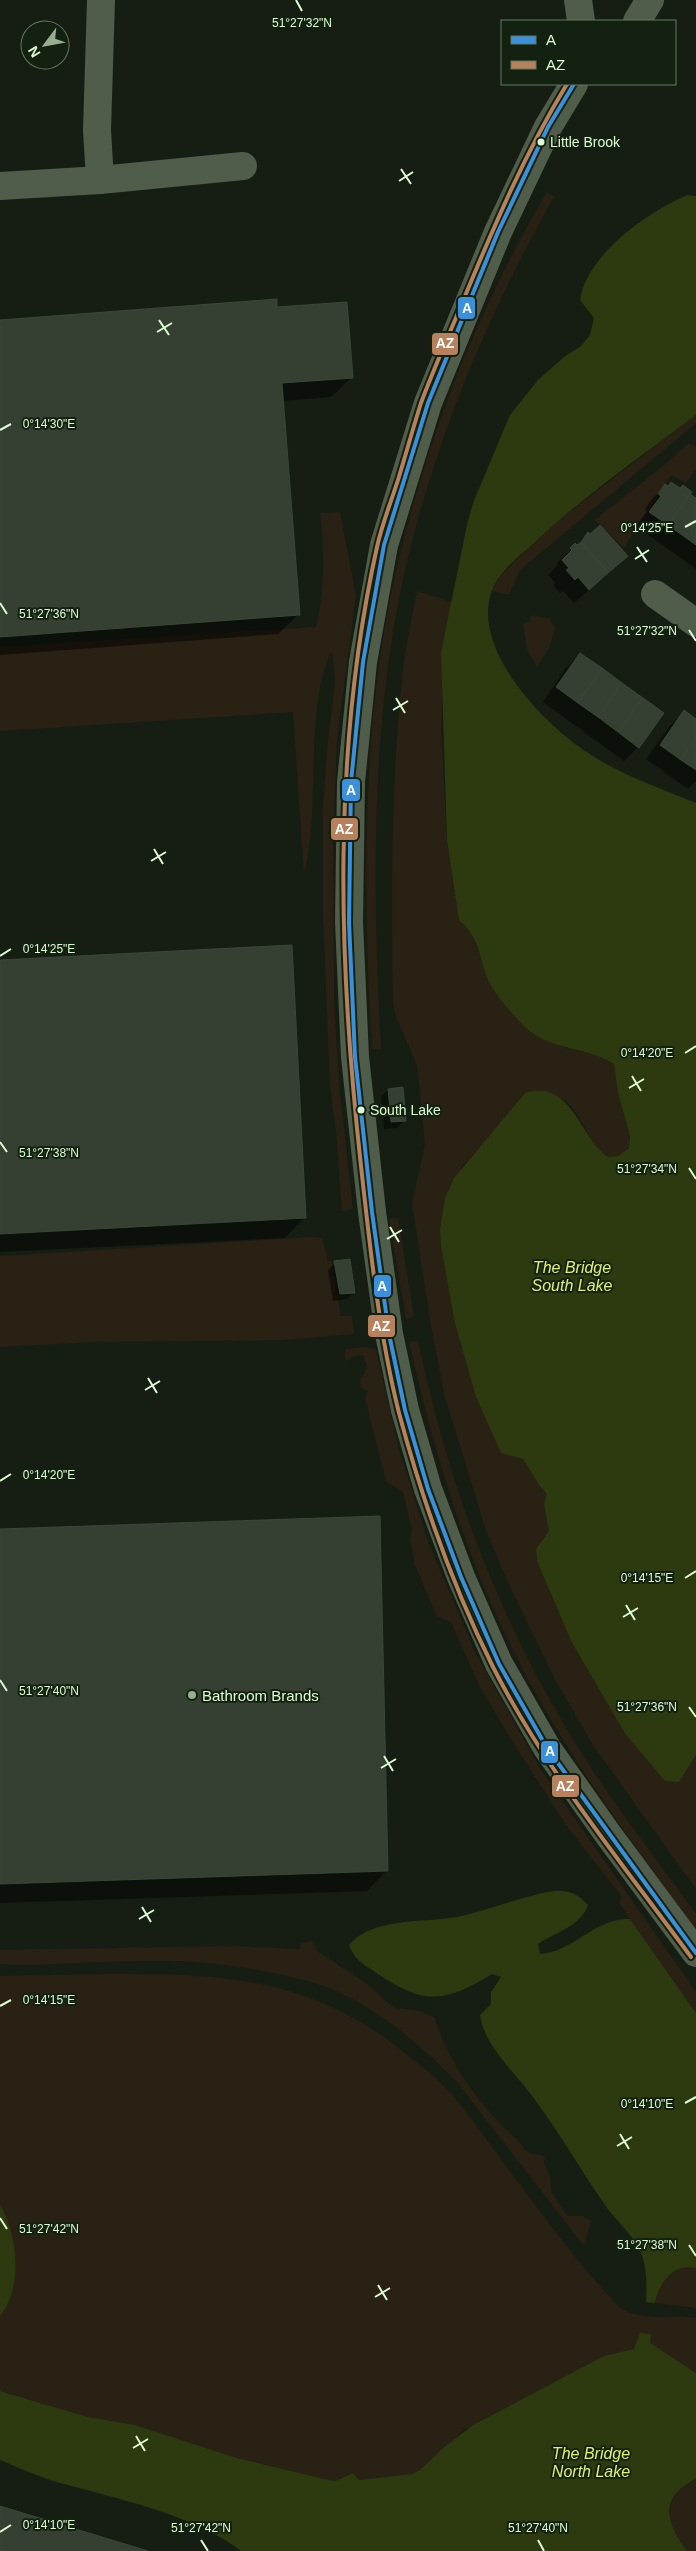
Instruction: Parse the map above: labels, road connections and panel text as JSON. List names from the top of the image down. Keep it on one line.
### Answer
{"water":["The Bridge South Lake","The Bridge North Lake"],"places":["Little Brook","South Lake","Bathroom Brands"],"lines":["transit line A","transit line AZ"],"legend":["A","AZ"],"north":"bottom left","coordinates":["51°27'32\"N","0°14'30\"E","0°14'25\"E","51°27'36\"N","0°14'20\"E","51°27'38\"N","51°27'34\"N","0°14'15\"E","51°27'40\"N","0°14'10\"E","51°27'42\"N"]}
